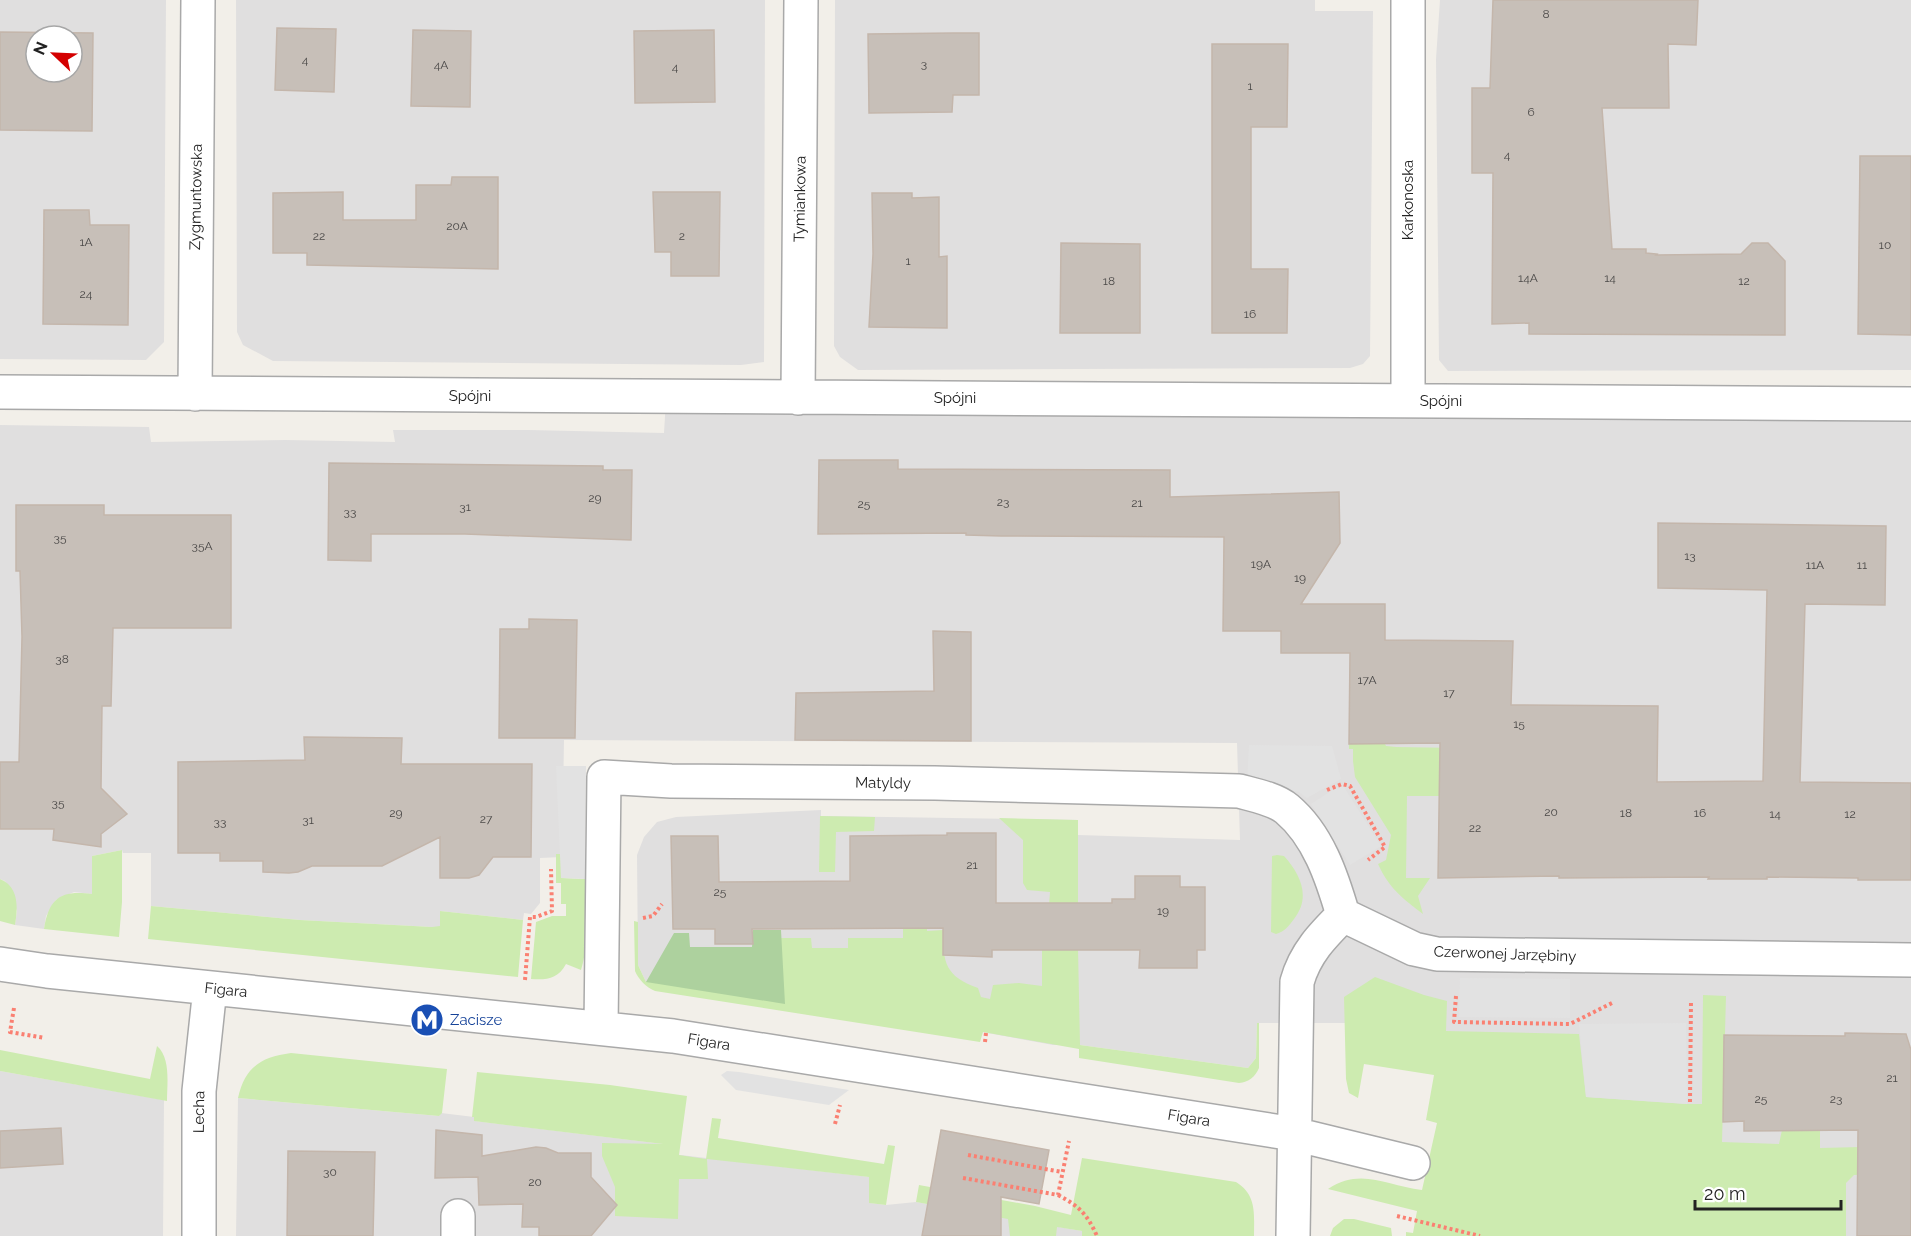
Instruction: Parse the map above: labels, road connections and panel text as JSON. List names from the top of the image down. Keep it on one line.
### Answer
{"streets":{"street":["Zygmuntowska","Tymiankowa","Karkonoska","Spójni","Matyldy","Czerwonej Jarzębiny","Figara","Lecha"]},"crossings":[["Zygmuntowska","Spójni"],["Tymiankowa","Spójni"],["Karkonoska","Spójni"],["Matyldy","Czerwonej Jarzębiny"],["Matyldy","Figara"],["Figara","Lecha"]],"places":{"metro station":["Zacisze"]},"house_numbers":["8","4","3","4A","4","1","6","4","20A","22","2","1A","10","1","14A","14","18","12","24","16","29","23","21","25","31","33","35","35A","13","19A","11A","11","19","38","17A","17","15","35","20","29","18","16","14","12","27","31","33","22","21","25","19","21","25","23","30","20"],"scale_bar":"20 m","north":"top left"}
